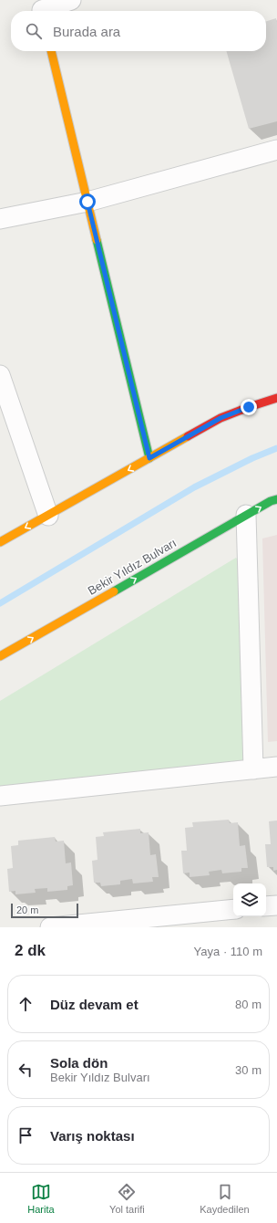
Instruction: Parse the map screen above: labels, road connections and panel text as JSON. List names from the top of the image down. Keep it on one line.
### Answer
{"streets":{"main road":["Bekir Yıldız Bulvarı"]},"one_way":["Bekir Yıldız Bulvarı"],"scale_bar":"20 m","page":{"search":"Burada ara","scale":"20 m","heading":["2 dk","Yaya · 110 m"],"list":[["Düz devam et","80 m"],["Sola dön","Bekir Yıldız Bulvarı","30 m"],"Varış noktası"],"nav":["Harita","Yol tarifi","Kaydedilen"]}}
